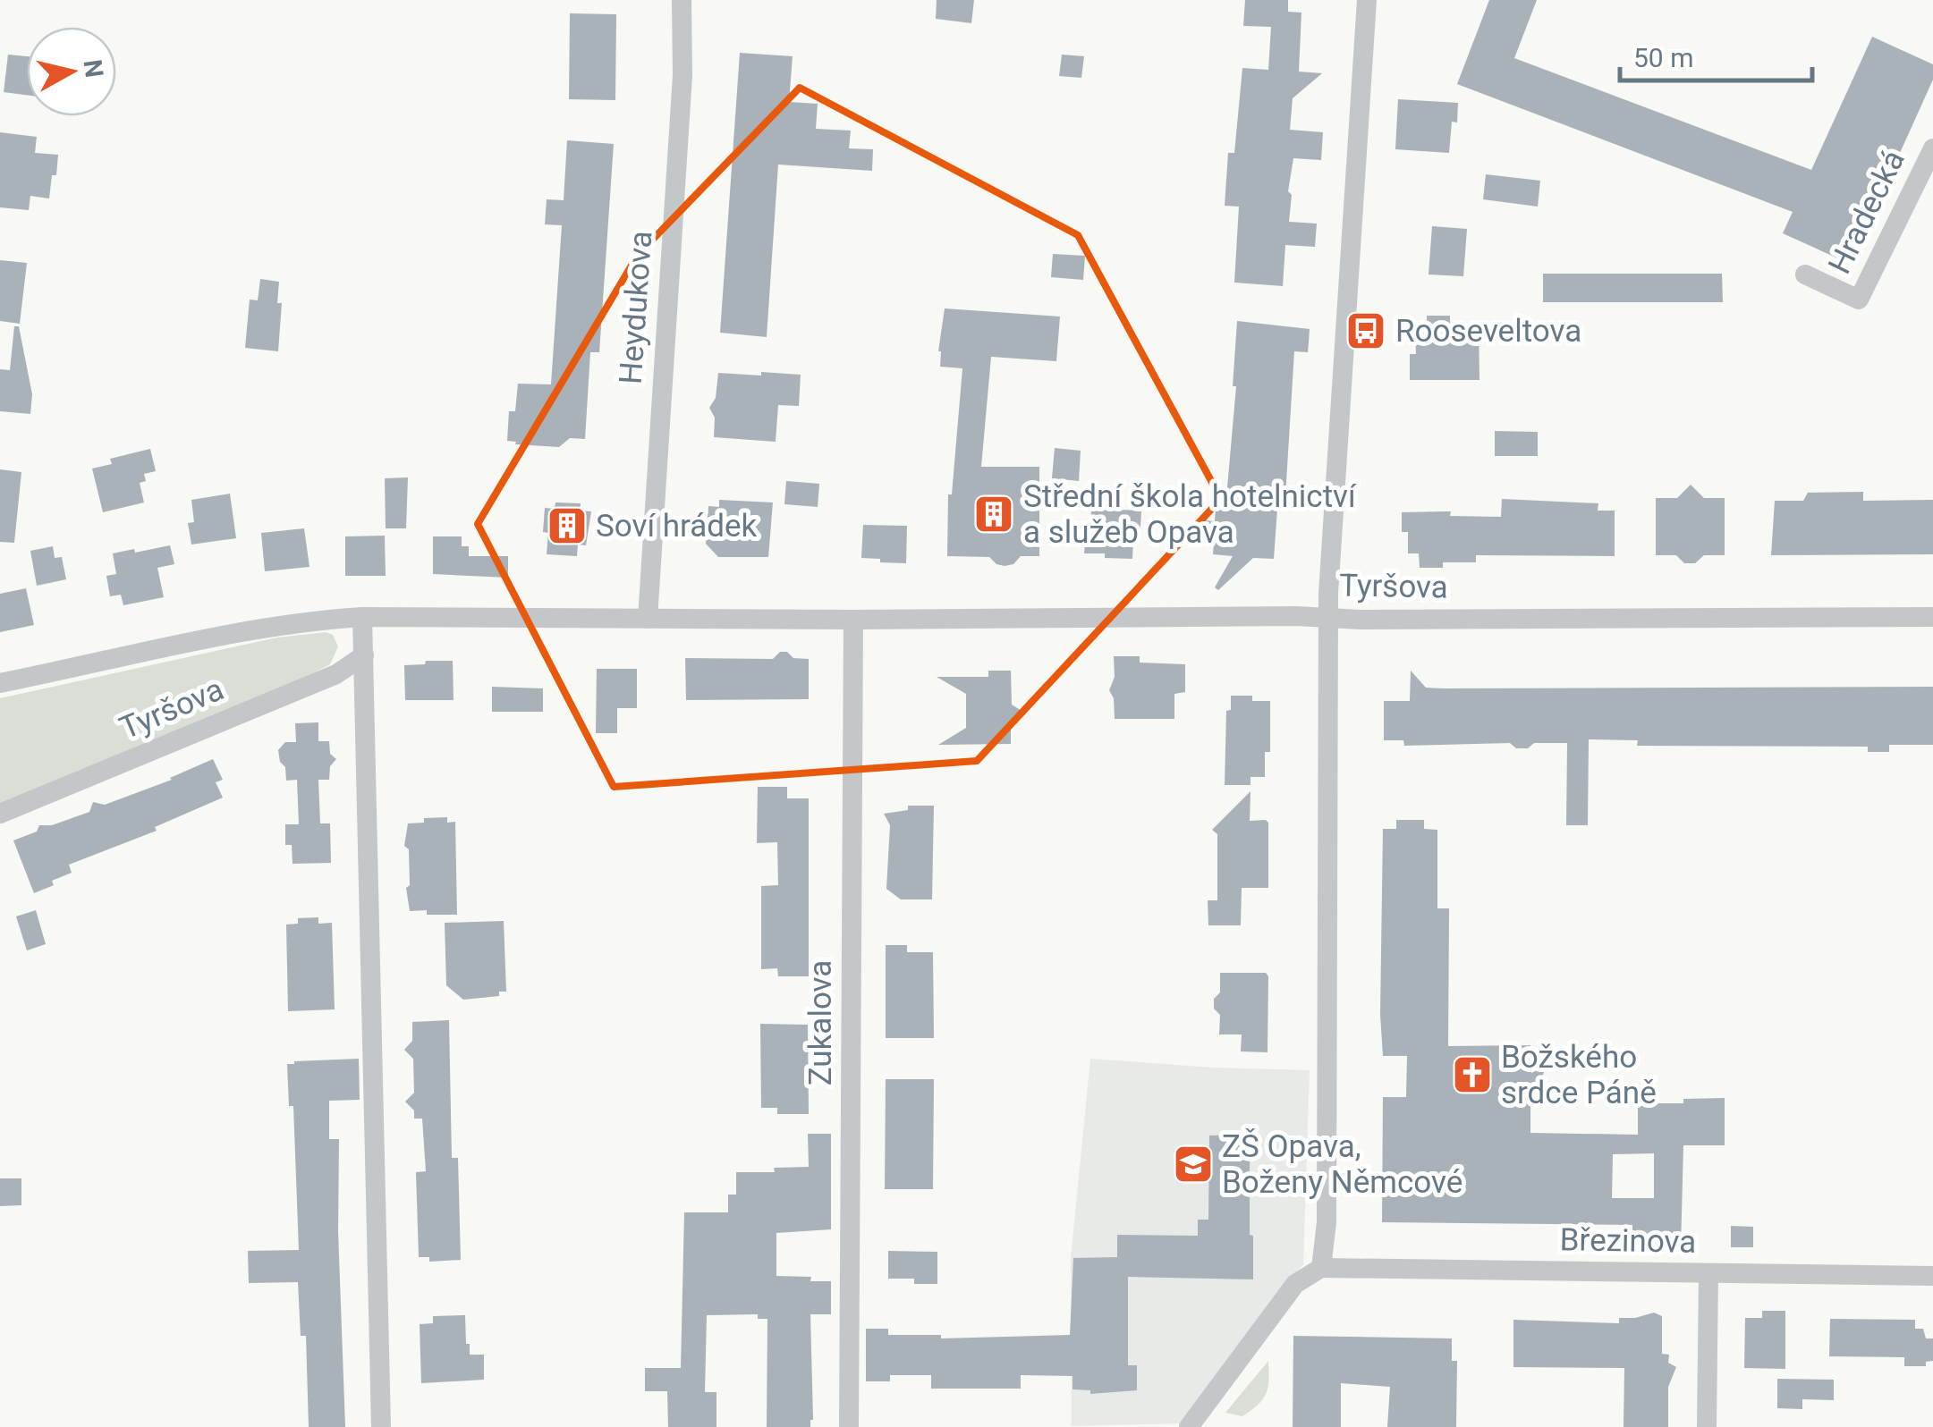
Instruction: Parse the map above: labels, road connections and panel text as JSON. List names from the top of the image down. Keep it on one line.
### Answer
{"streets":{"street":["Hradecká","Heydukova","Tyršova","Zukalova","Březinova"]},"crossings":[["Heydukova","Tyršova"],["Tyršova","Zukalova"]],"places":{"bus stop":["Rooseveltova"],"building":["Střední škola hotelnictví a služeb Opava","Soví hrádek"],"church":["Božského srdce Páně"],"school or university":["ZŠ Opava, Boženy Němcové"]},"scale_bar":"50 m","north":"right"}
